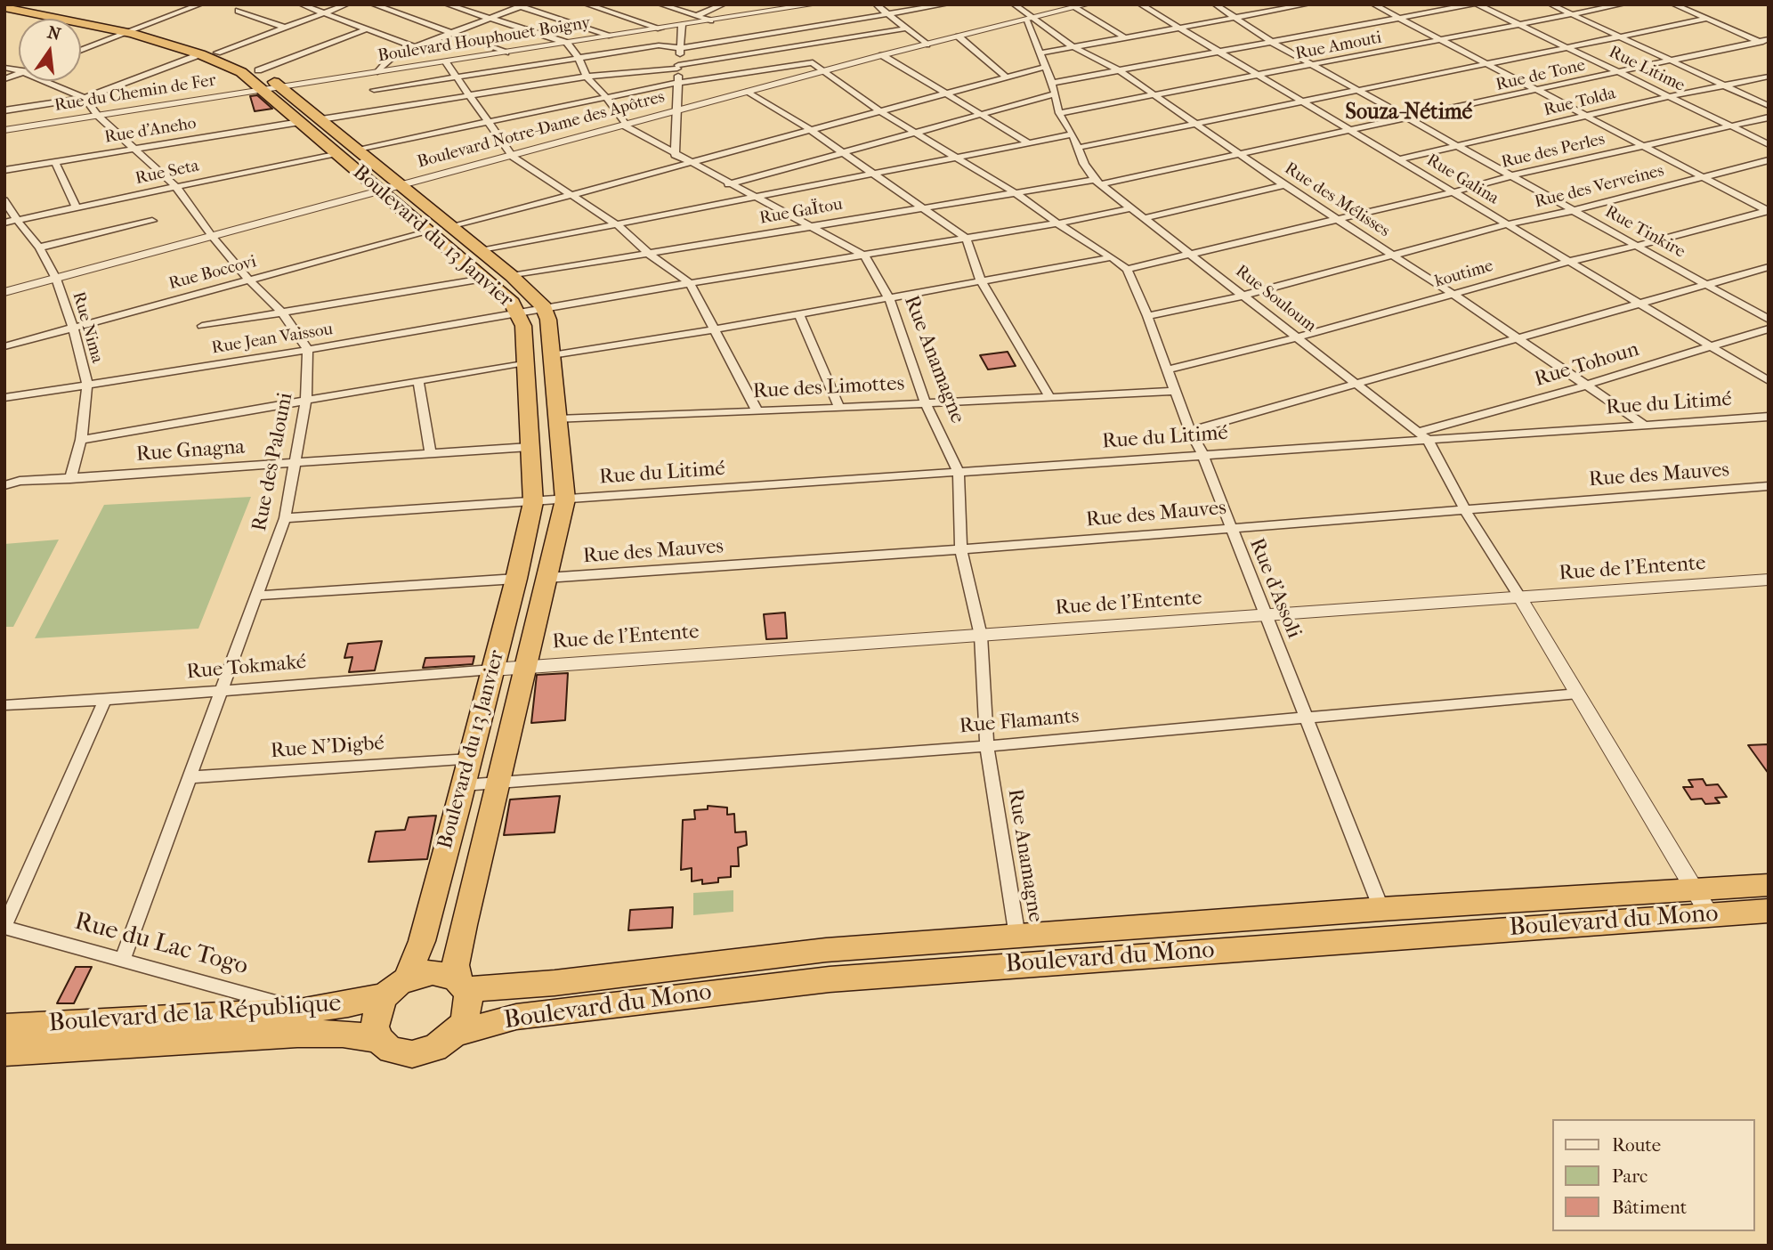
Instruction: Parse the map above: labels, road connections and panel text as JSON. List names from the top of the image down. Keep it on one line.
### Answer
{"streets":{"highway":["Boulevard du 13 Janvier","Boulevard du Mono","Boulevard de la République"],"street":["Boulevard Houphouet Boigny","Rue Amouti","Rue Litime","Rue de Tone","Rue du Chemin de Fer","Rue Tolda","Boulevard Notre-Dame des Apôtres","Rue d'Aneho","Rue des Perles","Rue Seta","Rue Galina","Rue des Verveines","Rue des Mélisses","Rue GaÏtou","Rue Tinkire","Rue Boccovi","koutime","Rue Souloum","Rue Nima","Rue Jean Vaissou","Rue Anamagne","Rue Tohoun","Rue des Limottes","Rue du Litimé","Rue Gnagna","Rue des Palouni","Rue des Mauves","Rue de l'Entente","Rue d'Assoli","Rue Tokmaké","Rue Flamants","Rue N'Digbé","Rue du Lac Togo"]},"crossings":[["Boulevard Houphouet Boigny","Rue du Chemin de Fer"],["Boulevard Houphouet Boigny","Boulevard du 13 Janvier"],["Rue Amouti","Rue Litime"],["Rue Amouti","Rue Galina"],["Rue Amouti","Rue des Mélisses"],["Rue Amouti","Rue Tinkire"],["Rue Amouti","Rue Souloum"],["Rue Litime","Rue de Tone"],["Rue Litime","Rue Tolda"],["Rue Litime","Rue des Perles"],["Rue de Tone","Rue Galina"],["Rue de Tone","Rue des Mélisses"],["Rue de Tone","Rue GaÏtou"],["Rue de Tone","Rue Tinkire"],["Rue de Tone","Rue Souloum"],["Rue du Chemin de Fer","Boulevard du 13 Janvier"],["Rue Tolda","Rue Galina"],["Rue Tolda","Rue Tinkire"],["Boulevard Notre-Dame des Apôtres","Rue des Mélisses"],["Boulevard Notre-Dame des Apôtres","Boulevard du 13 Janvier"],["Boulevard Notre-Dame des Apôtres","Rue Souloum"],["Boulevard Notre-Dame des Apôtres","Rue Nima"],["Boulevard Notre-Dame des Apôtres","Rue d'Assoli"],["Rue d'Aneho","Boulevard du 13 Janvier"],["Rue des Perles","Rue Galina"],["Rue des Perles","Rue des Mélisses"],["Rue des Perles","Rue Tinkire"],["Rue des Perles","Rue Souloum"],["Rue des Perles","Rue d'Assoli"],["Rue Seta","Boulevard du 13 Janvier"],["Rue Seta","Rue Nima"],["Rue Galina","Rue des Verveines"],["Rue Galina","koutime"],["Rue Galina","Rue Tohoun"],["Rue des Verveines","Rue des Mélisses"],["Rue des Verveines","Rue Tinkire"],["Rue des Verveines","Rue Souloum"],["Rue des Verveines","Rue d'Assoli"],["Rue des Mélisses","koutime"],["Rue des Mélisses","Rue Souloum"],["Rue des Mélisses","Rue Tohoun"],["Rue des Mélisses","Rue du Litimé"],["Rue GaÏtou","Boulevard du 13 Janvier"],["Rue GaÏtou","Rue Souloum"],["Rue GaÏtou","Rue d'Assoli"],["Rue Tinkire","koutime"],["Boulevard du 13 Janvier","Rue Boccovi"],["Boulevard du 13 Janvier","Rue Jean Vaissou"],["Boulevard du 13 Janvier","Rue des Limottes"],["Boulevard du 13 Janvier","Rue du Litimé"],["Boulevard du 13 Janvier","Rue Gnagna"],["Boulevard du 13 Janvier","Rue des Mauves"],["Boulevard du 13 Janvier","Rue de l'Entente"],["Boulevard du 13 Janvier","Rue Tokmaké"],["Boulevard du 13 Janvier","Rue Flamants"],["Boulevard du 13 Janvier","Rue N'Digbé"],["Boulevard du 13 Janvier","Boulevard du Mono"],["Boulevard du 13 Janvier","Boulevard de la République"],["Rue Boccovi","Rue Nima"],["koutime","Rue Souloum"],["koutime","Rue d'Assoli"],["Rue Souloum","Rue Jean Vaissou"],["Rue Souloum","Rue Tohoun"],["Rue Souloum","Rue du Litimé"],["Rue Souloum","Rue des Mauves"],["Rue Souloum","Rue de l'Entente"],["Rue Nima","Rue Jean Vaissou"],["Rue Nima","Rue Gnagna"],["Rue Jean Vaissou","Rue Anamagne"],["Rue Jean Vaissou","Rue des Palouni"],["Rue Jean Vaissou","Rue d'Assoli"],["Rue Anamagne","Rue des Limottes"],["Rue Anamagne","Rue du Litimé"],["Rue Anamagne","Rue des Mauves"],["Rue Anamagne","Rue de l'Entente"],["Rue Anamagne","Rue Flamants"],["Rue Anamagne","Boulevard du Mono"],["Rue des Limottes","Rue d'Assoli"],["Rue du Litimé","Rue des Palouni"],["Rue du Litimé","Rue d'Assoli"],["Rue Gnagna","Rue des Palouni"],["Rue des Palouni","Rue Tokmaké"],["Rue des Palouni","Rue N'Digbé"],["Rue des Palouni","Rue du Lac Togo"],["Rue des Mauves","Rue d'Assoli"],["Rue de l'Entente","Rue d'Assoli"],["Rue de l'Entente","Rue Tokmaké"],["Rue d'Assoli","Rue Flamants"],["Rue d'Assoli","Boulevard du Mono"],["Boulevard du Mono","Boulevard de la République"],["Rue du Lac Togo","Boulevard de la République"]],"districts":["Souza-Nétimé"],"legend":["Route","Parc","Bâtiment"],"north":"top"}
